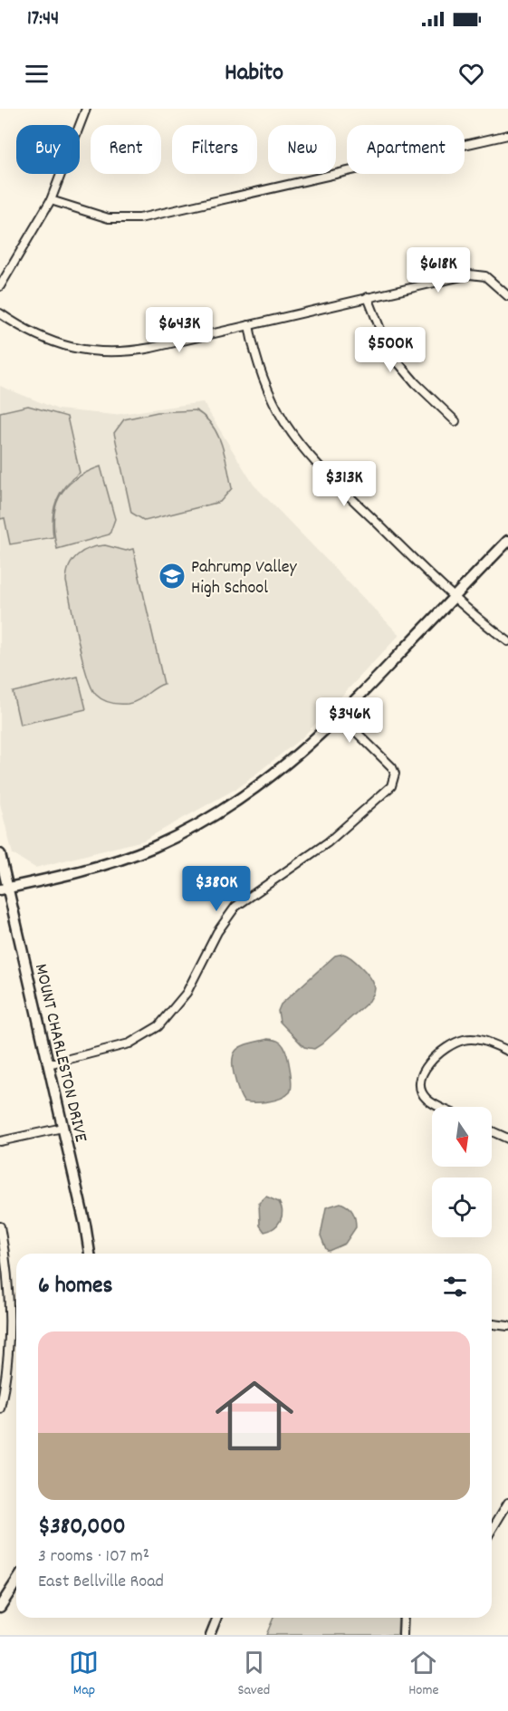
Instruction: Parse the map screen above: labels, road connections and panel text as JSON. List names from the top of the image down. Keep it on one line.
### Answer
{"streets":{"main road":["MOUNT CHARLESTON DRIVE"]},"places":{"school or university":["Pahrump Valley High School"]},"north":"bottom","page":{"status":"17:44","header":"Habito","chip":["Buy","Rent","Filters","New","Apartment"],"price":["$618K","$643K","$500K","$313K","$346K","$380K"],"heading":"6 homes","list":[{"name":"$380,000","note":"3 rooms · 107 m² · East Bellville Road"}],"tabs":["Map","Saved","Home"]}}
